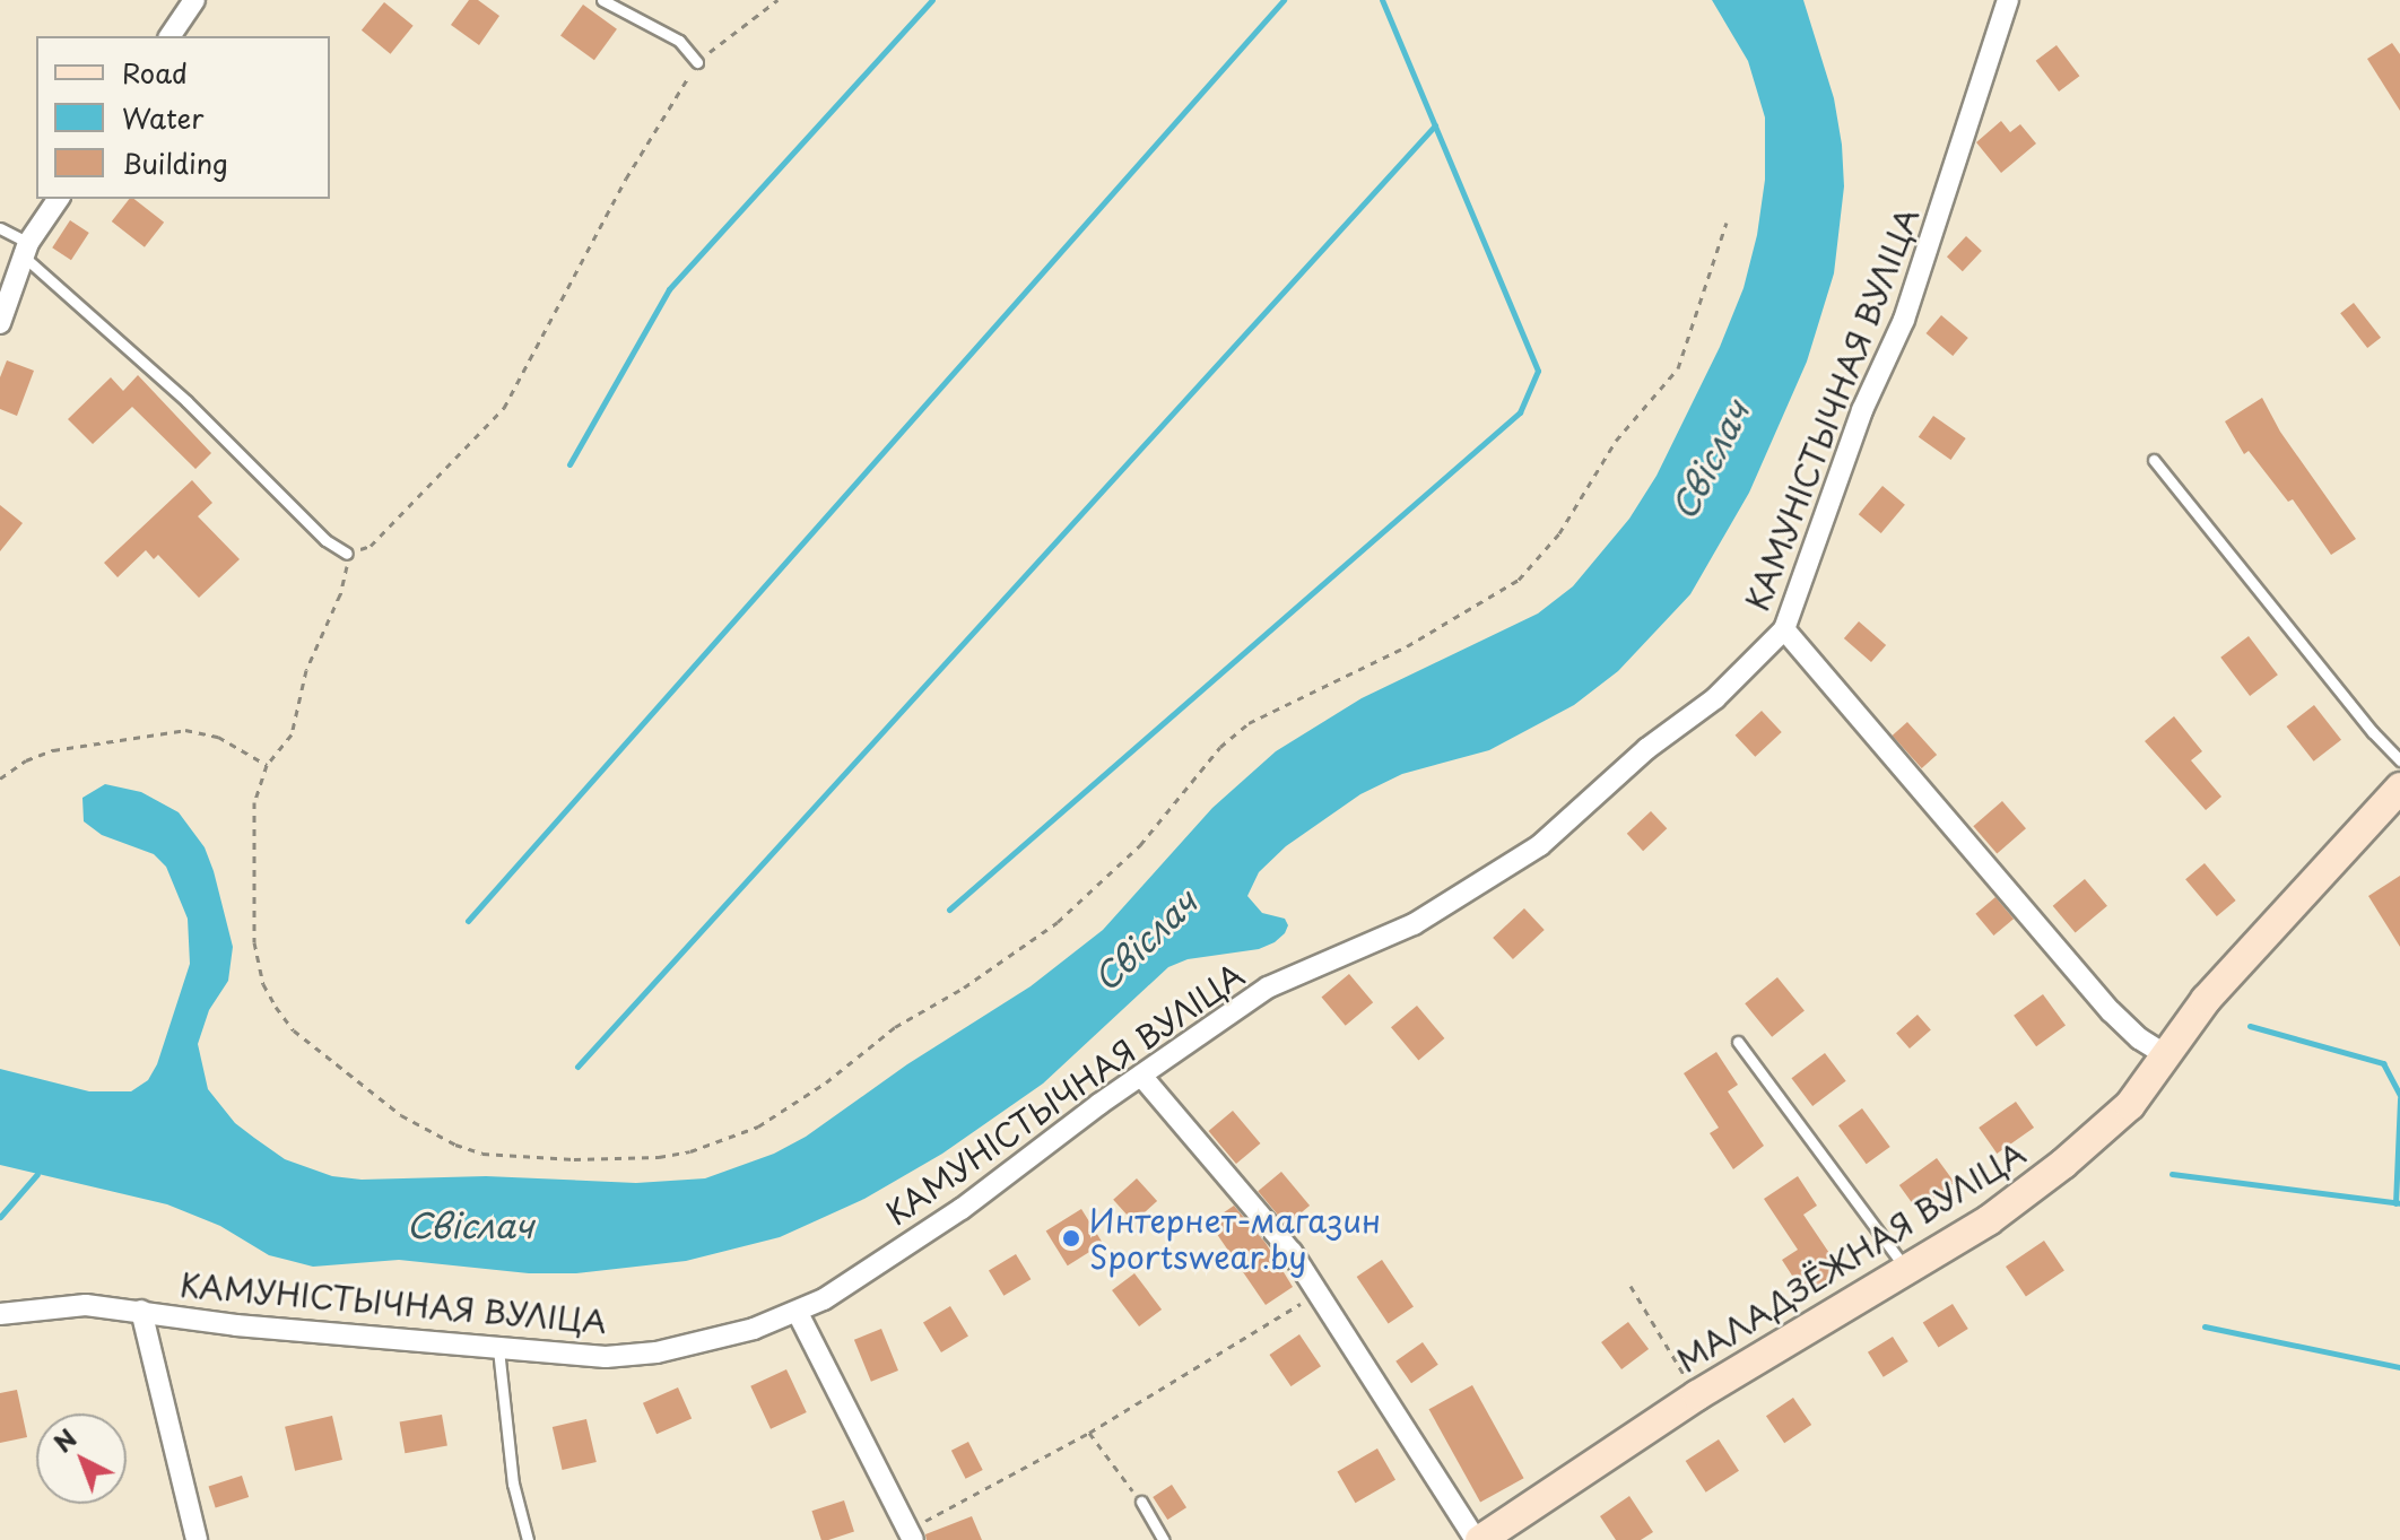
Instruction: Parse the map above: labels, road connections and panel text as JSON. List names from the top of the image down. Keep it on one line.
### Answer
{"streets":{"street":["КАМУНІСТЫЧНАЯ ВУЛІЦА","МАЛАДЗЁЖНАЯ ВУЛІЦА"]},"water":["Свіслач"],"places":["Интернет-магазин Sportswear.by"],"legend":["Road","Water","Building"],"north":"top left"}
